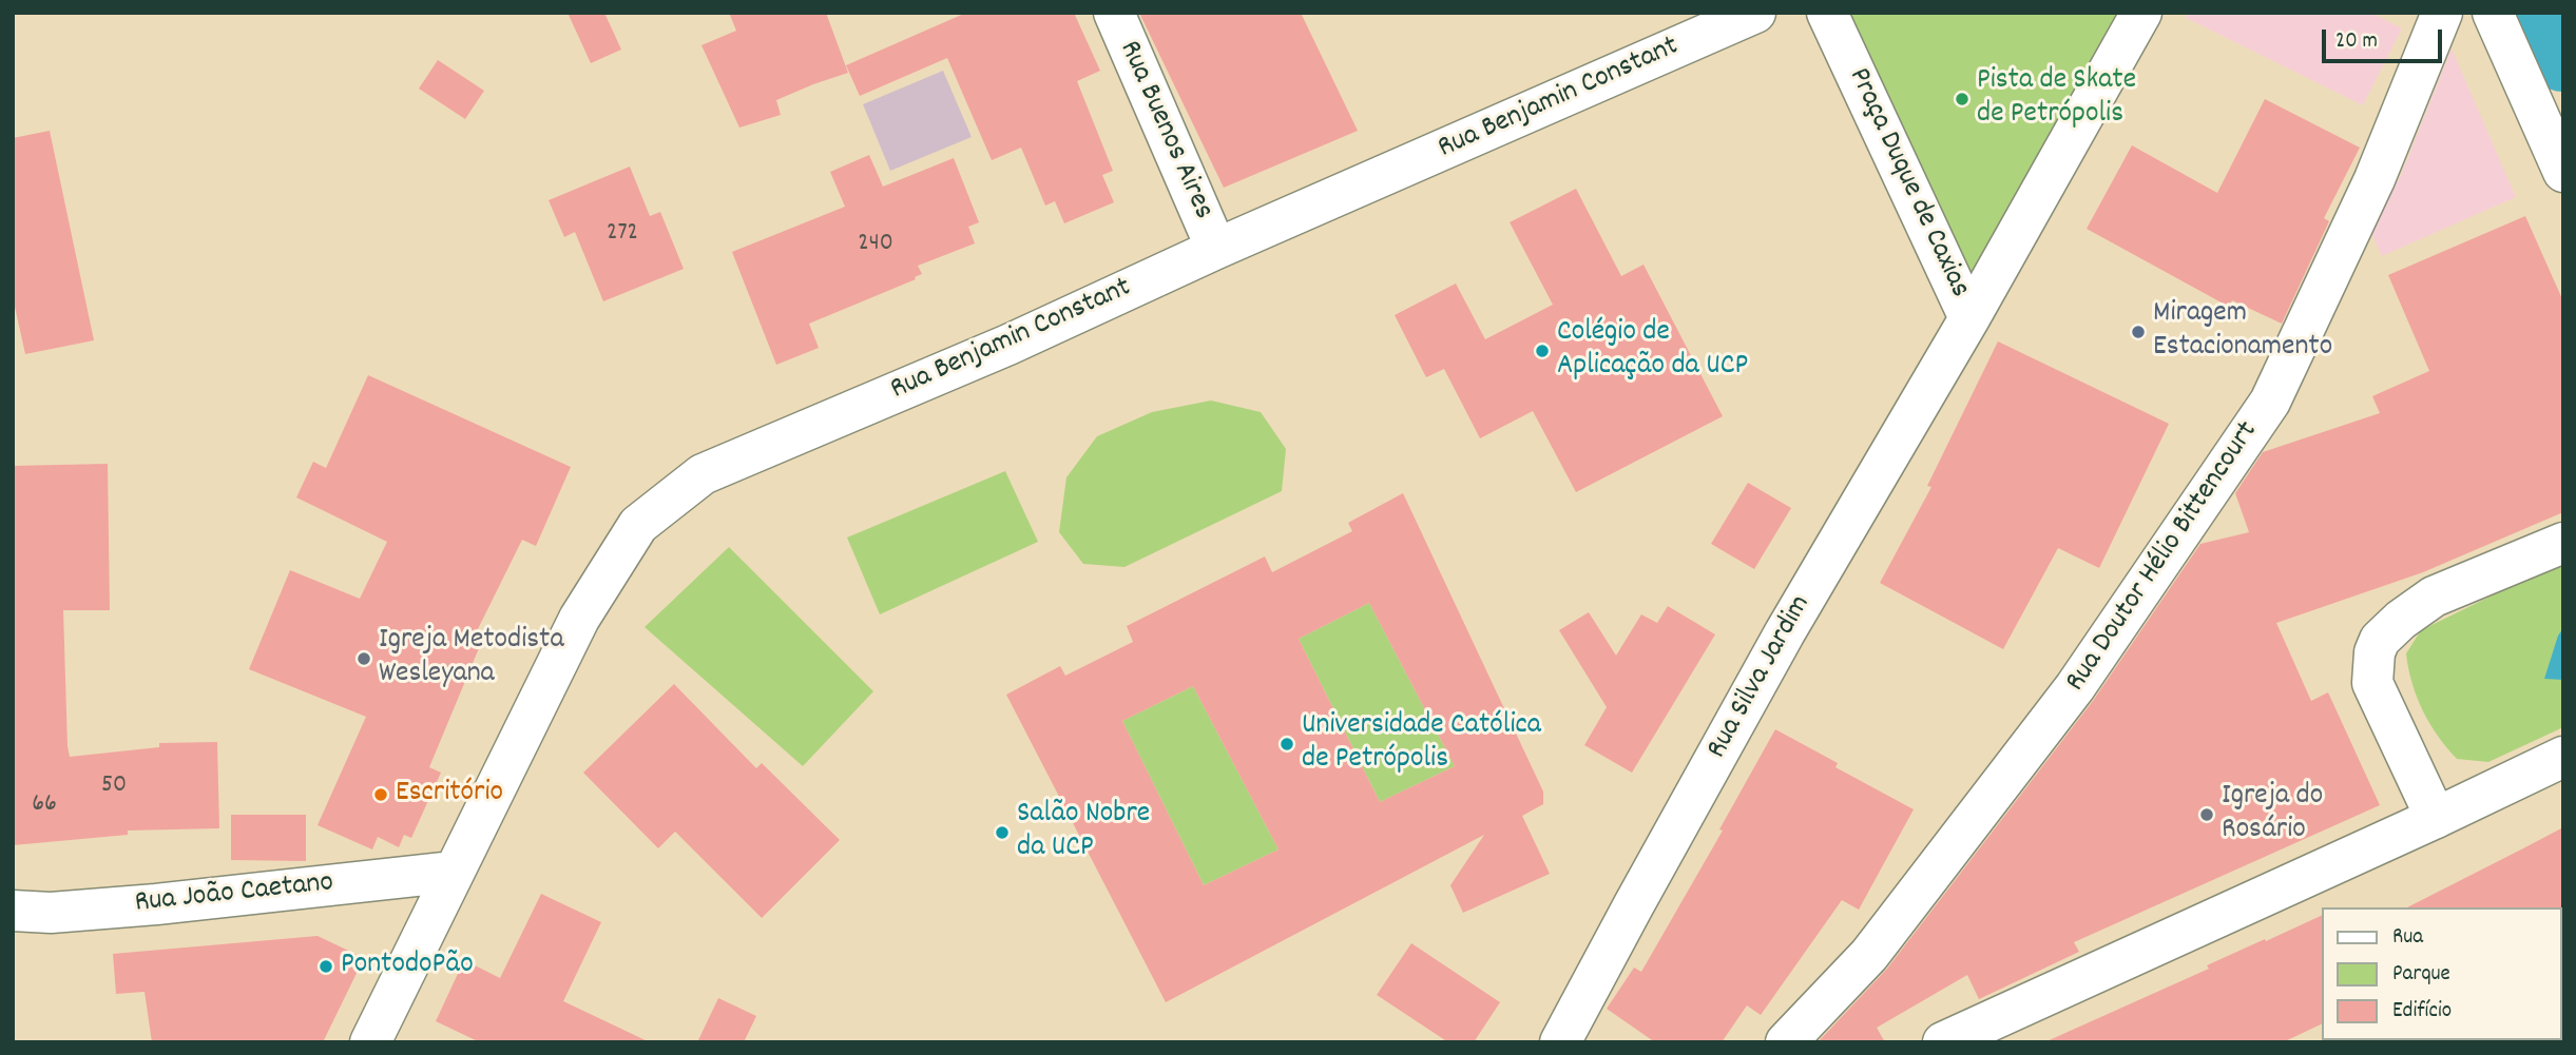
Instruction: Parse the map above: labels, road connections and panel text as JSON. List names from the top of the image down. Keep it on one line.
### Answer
{"streets":{"street":["Rua Benjamin Constant","Rua Buenos Aires","Praça Duque de Caxias","Rua Doutor Hélio Bittencourt","Rua Silva Jardim","Rua João Caetano"]},"crossings":[["Rua Benjamin Constant","Rua Buenos Aires"],["Rua Benjamin Constant","Rua João Caetano"],["Praça Duque de Caxias","Rua Silva Jardim"]],"places":["Pista de Skate de Petrópolis","Miragem Estacionamento","Colégio de Aplicação da UCP","Igreja Metodista Wesleyana","Universidade Católica de Petrópolis","Escritório","Igreja do Rosário","Salão Nobre da UCP","PontodoPão"],"house_numbers":["272","240","50","66"],"legend":["Rua","Parque","Edifício"],"scale_bar":"20 m"}
